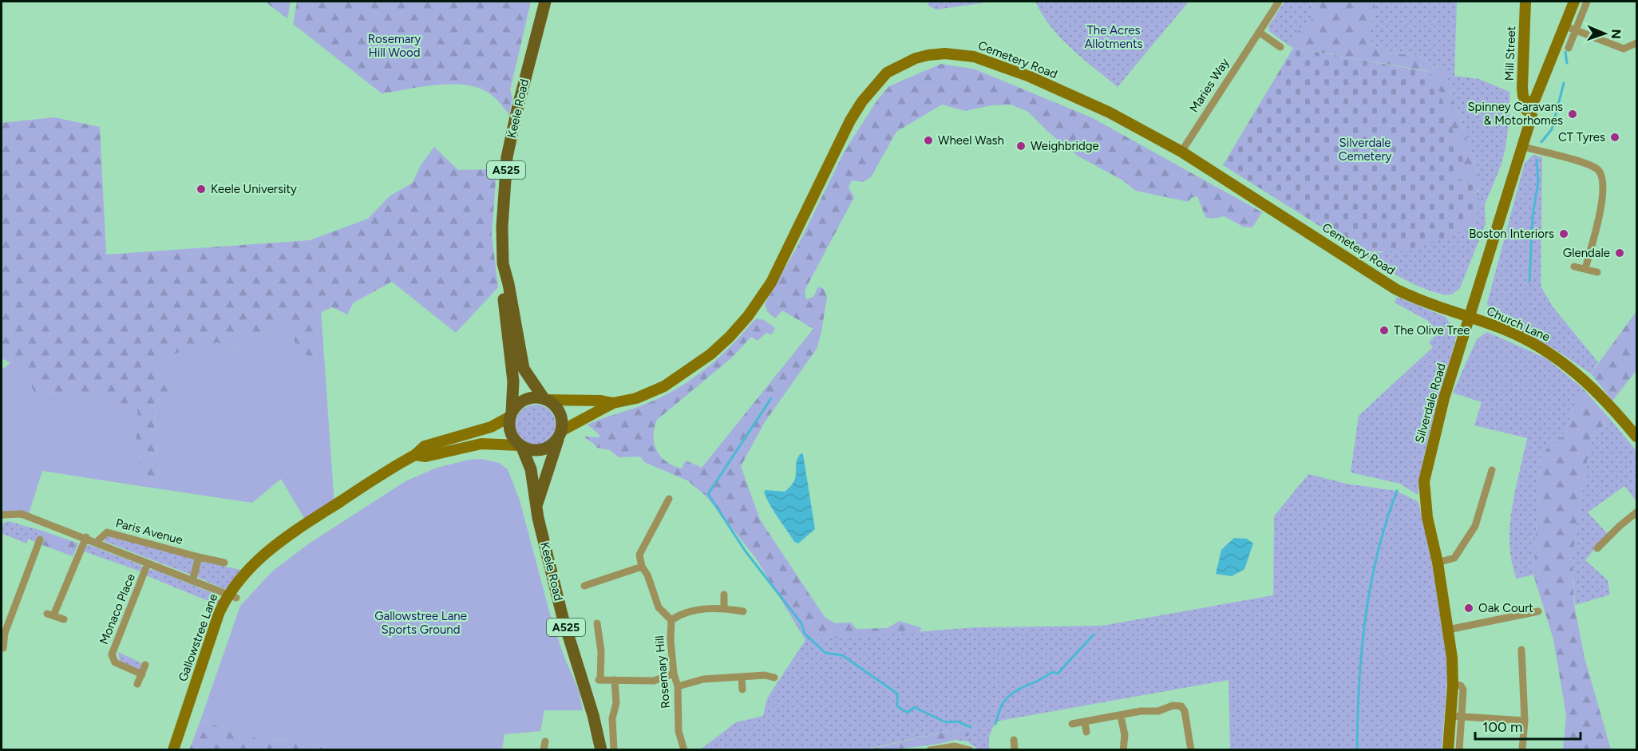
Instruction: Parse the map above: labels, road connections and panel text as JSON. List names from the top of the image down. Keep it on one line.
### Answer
{"streets":{"main road":["Keele Road","A525"],"street":["Mill Street","Cemetery Road","Maries Way","Church Lane","Silverdale Road","Paris Avenue","Monaco Place","Gallowstree Lane","Rosemary Hill"]},"crossings":[["Mill Street","Silverdale Road"],["Cemetery Road","Maries Way"],["Cemetery Road","Keele Road"],["Cemetery Road","Church Lane"],["Cemetery Road","Silverdale Road"],["Cemetery Road","Gallowstree Lane"],["Keele Road","Gallowstree Lane"],["Church Lane","Silverdale Road"]],"parks":["The Acres Allotments","Rosemary Hill Wood","Silverdale Cemetery","Gallowstree Lane Sports Ground"],"places":["Spinney Caravans & Motorhomes","CT Tyres","Wheel Wash","Weighbridge","Keele University","Boston Interiors","Glendale","The Olive Tree","Oak Court"],"scale_bar":"100 m","north":"right"}
